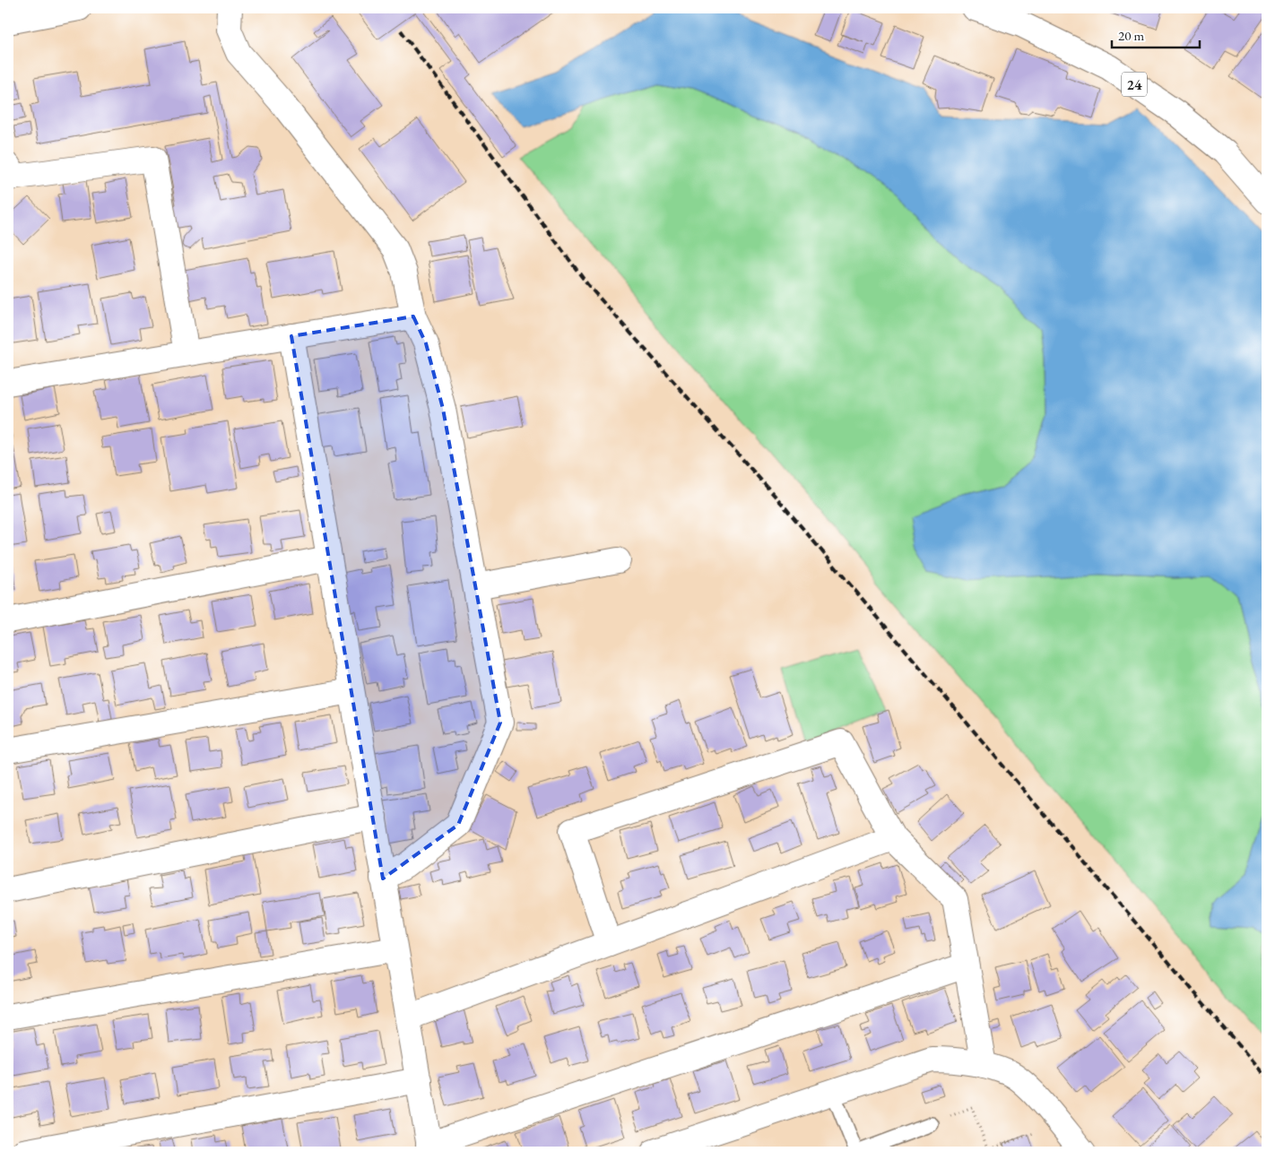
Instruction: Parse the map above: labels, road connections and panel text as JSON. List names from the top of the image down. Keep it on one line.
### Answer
{"streets":{"street":["24"]},"scale_bar":"20 m"}
